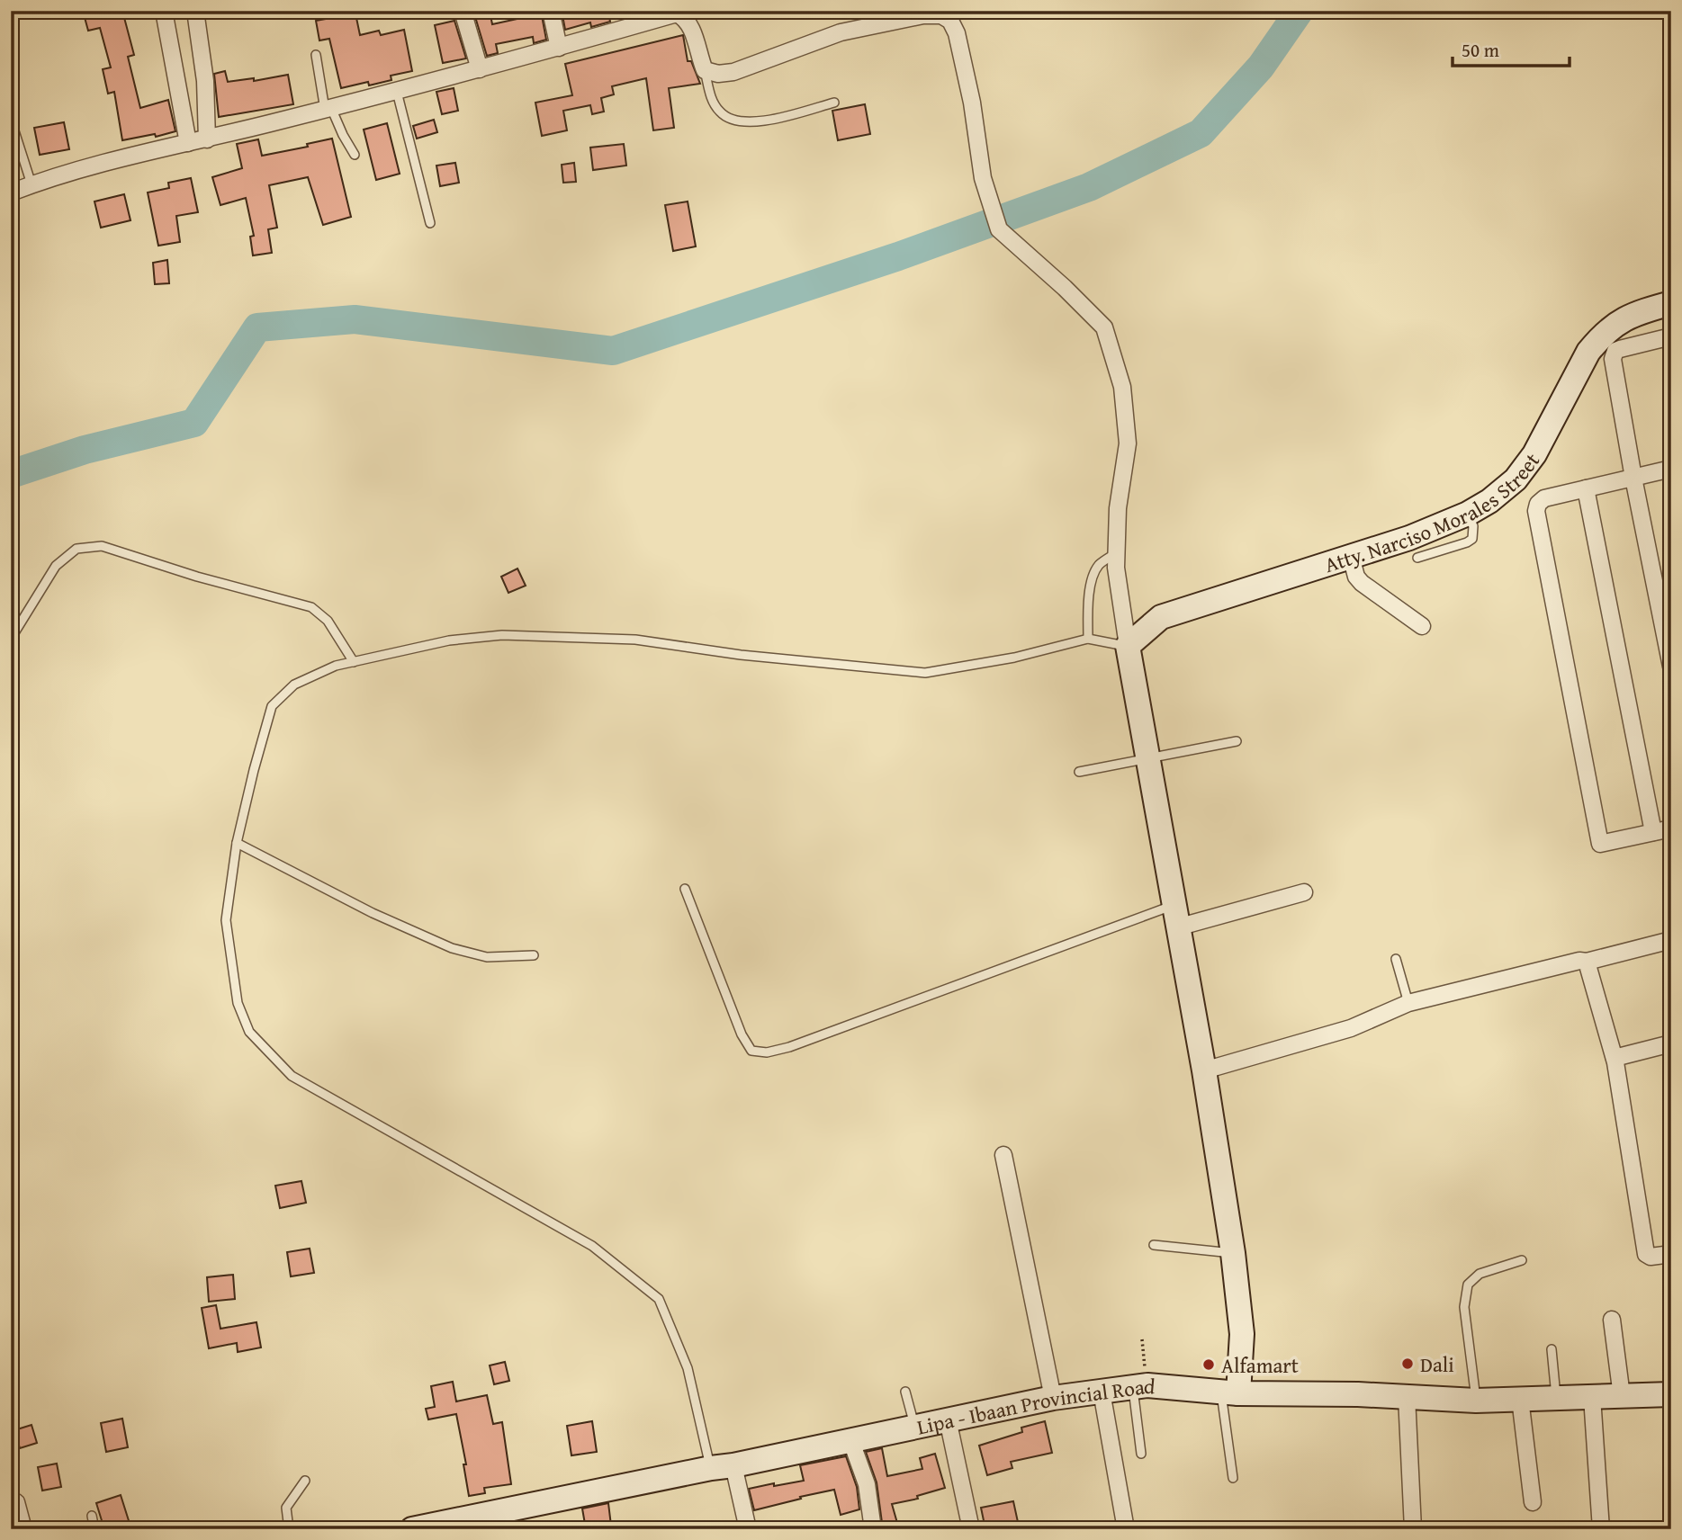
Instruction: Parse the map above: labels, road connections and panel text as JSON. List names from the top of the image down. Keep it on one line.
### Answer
{"streets":{"street":["Atty. Narciso Morales Street","Lipa - Ibaan Provincial Road"]},"places":["Dali","Alfamart"],"scale_bar":"50 m"}
